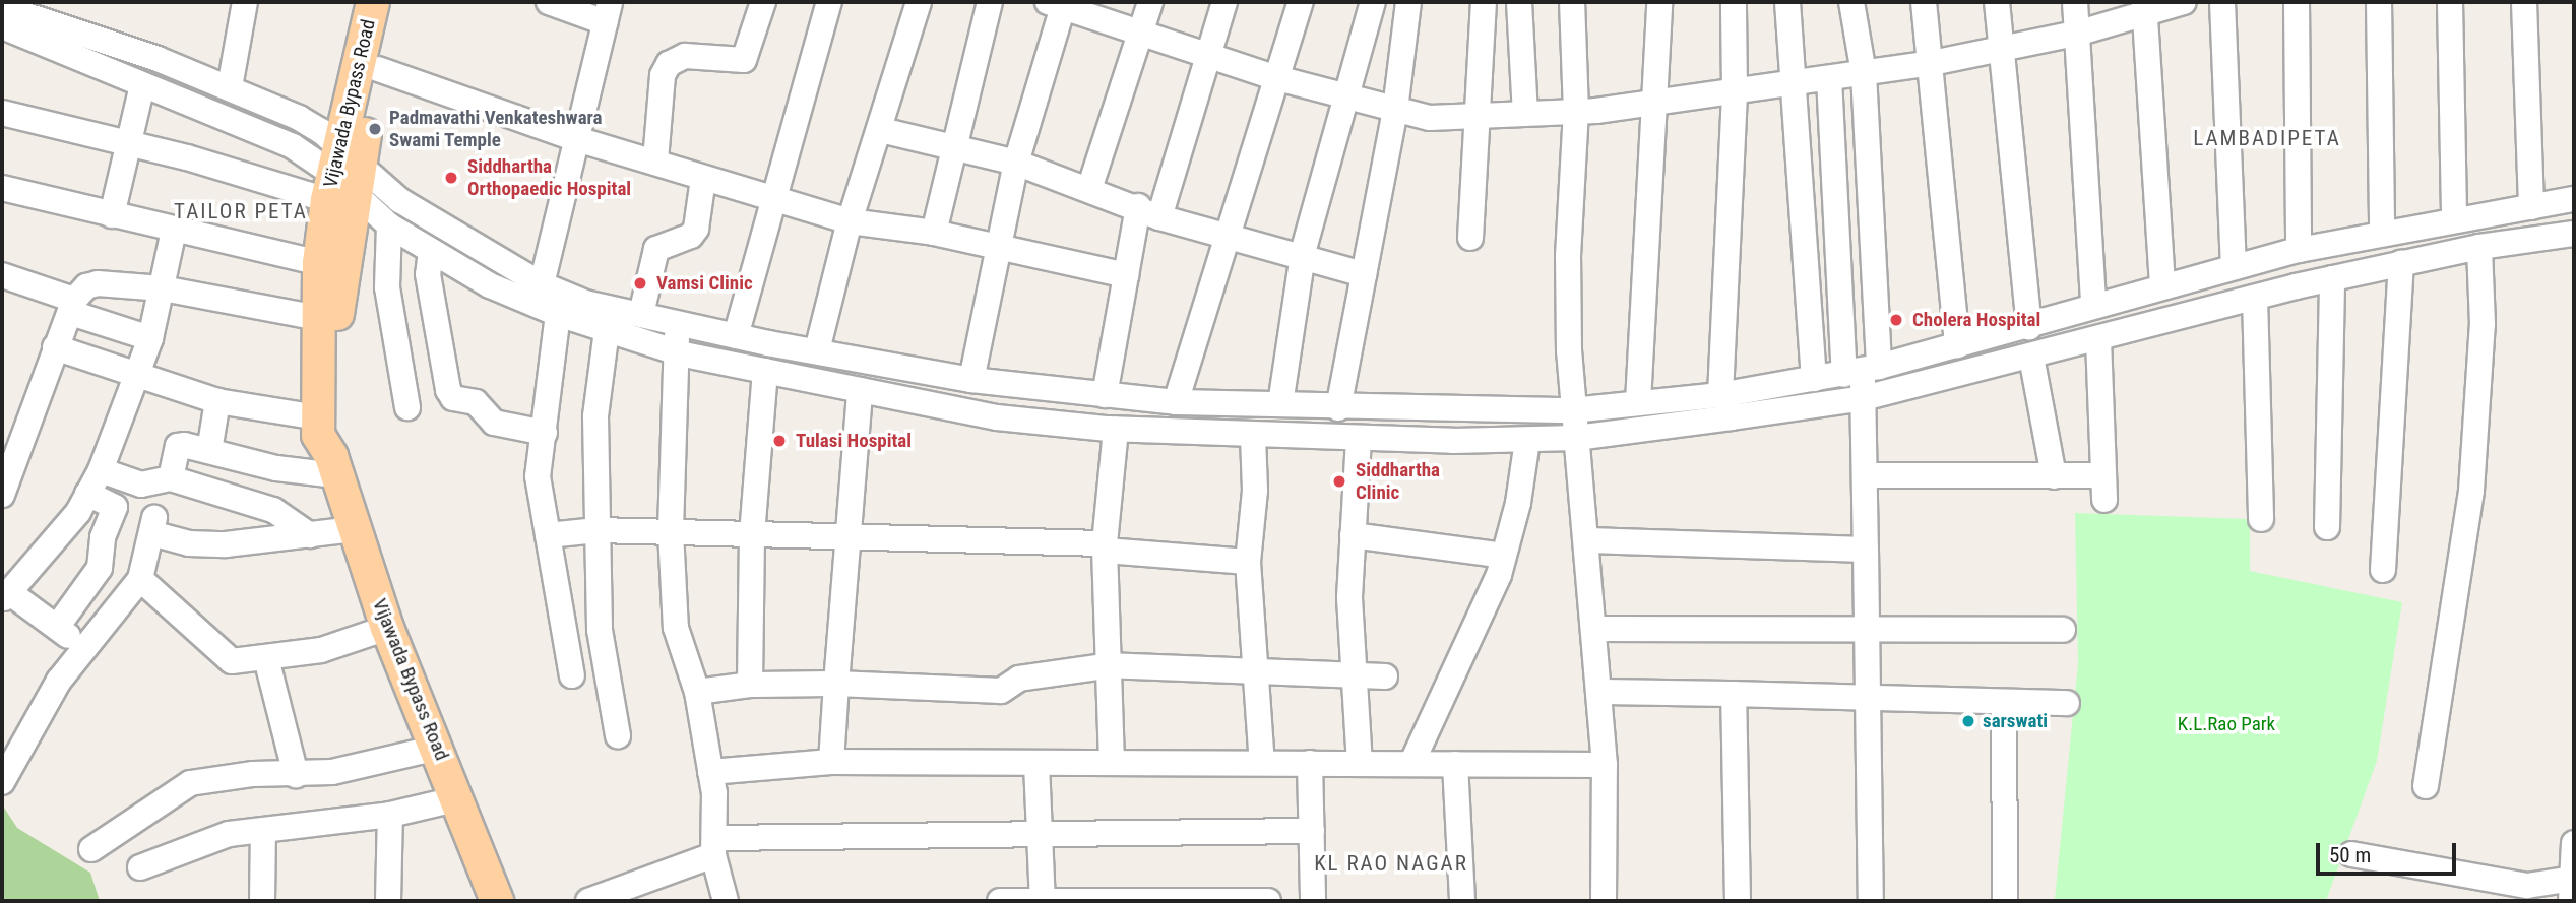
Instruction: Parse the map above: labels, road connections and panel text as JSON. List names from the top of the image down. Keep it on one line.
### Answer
{"streets":{"main road":["Vijawada Bypass Road"]},"districts":["LAMBADIPETA","TAILOR PETA","KL RAO NAGAR"],"parks":["K.L.Rao Park"],"places":["Padmavathi Venkateshwara Swami Temple","Siddhartha Orthopaedic Hospital","Vamsi Clinic","Cholera Hospital","Tulasi Hospital","Siddhartha Clinic","sarswati"],"scale_bar":"50 m"}
